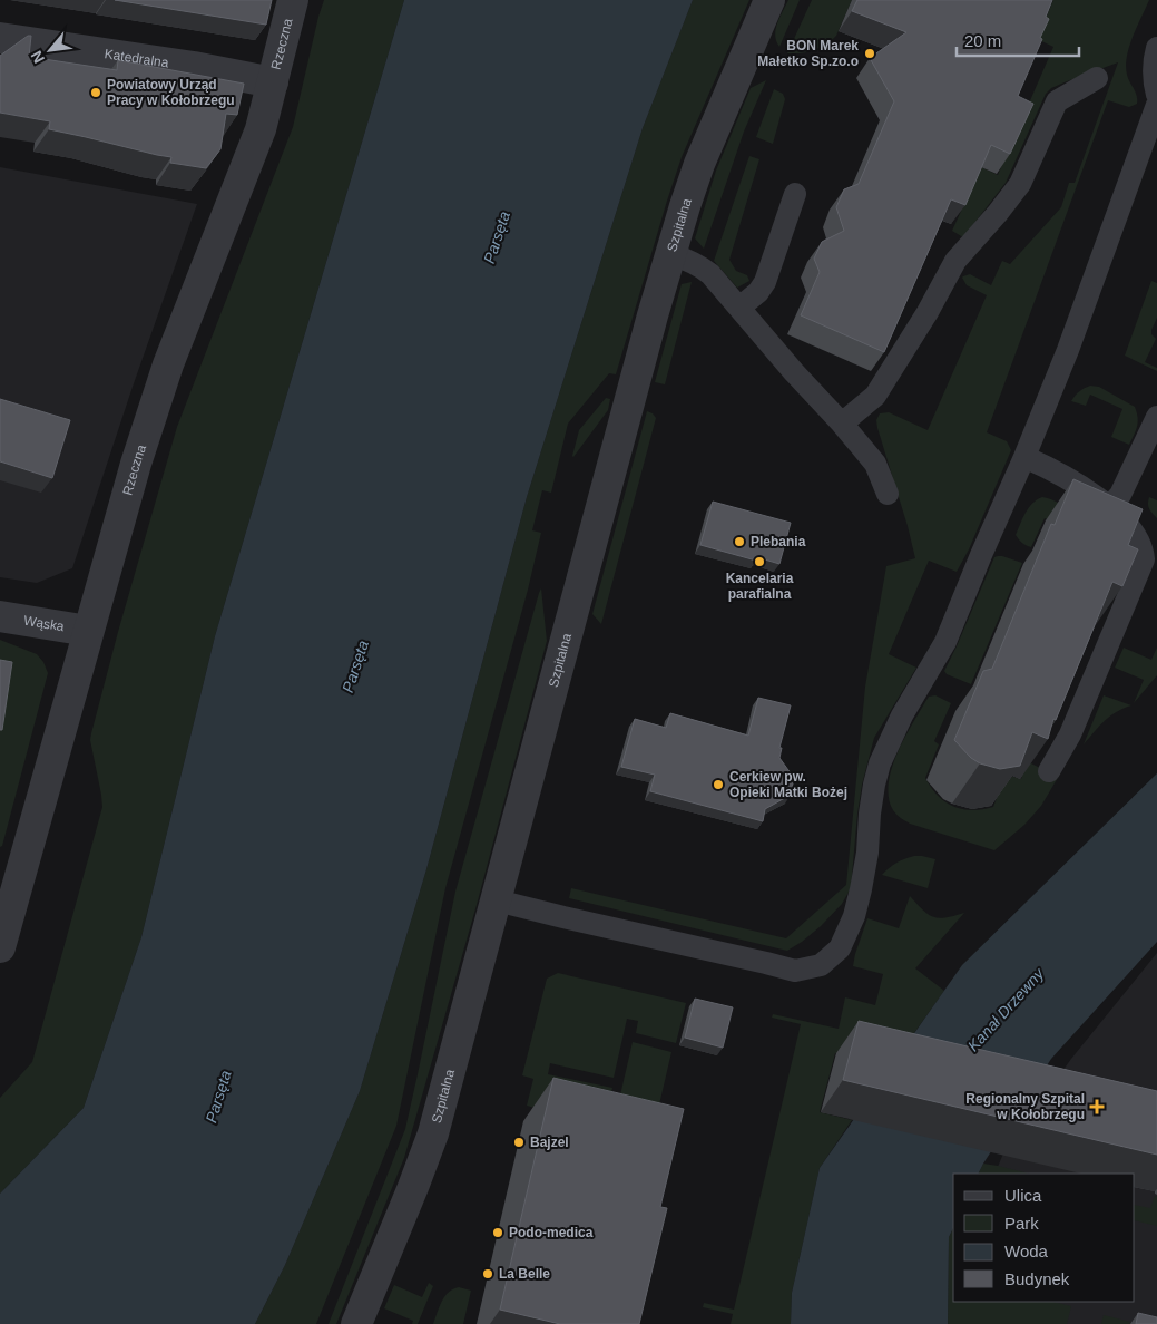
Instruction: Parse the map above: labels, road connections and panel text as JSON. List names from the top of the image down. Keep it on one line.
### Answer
{"streets":{"street":["Rzeczna","Katedralna","Szpitalna","Wąska"]},"crossings":[["Rzeczna","Katedralna"],["Rzeczna","Wąska"]],"water":["Parsęta","Kanał Drzewny"],"places":{"other":["BON Marek Małetko Sp.zo.o","Powiatowy Urząd Pracy w Kołobrzegu","Plebania","Kancelaria parafialna","Cerkiew pw. Opieki Matki Bożej","Bajzel","Podo-medica","La Belle"],"health":["Regionalny Szpital w Kołobrzegu"]},"legend":["Ulica","Park","Woda","Budynek"],"scale_bar":"20 m","north":"bottom left"}
